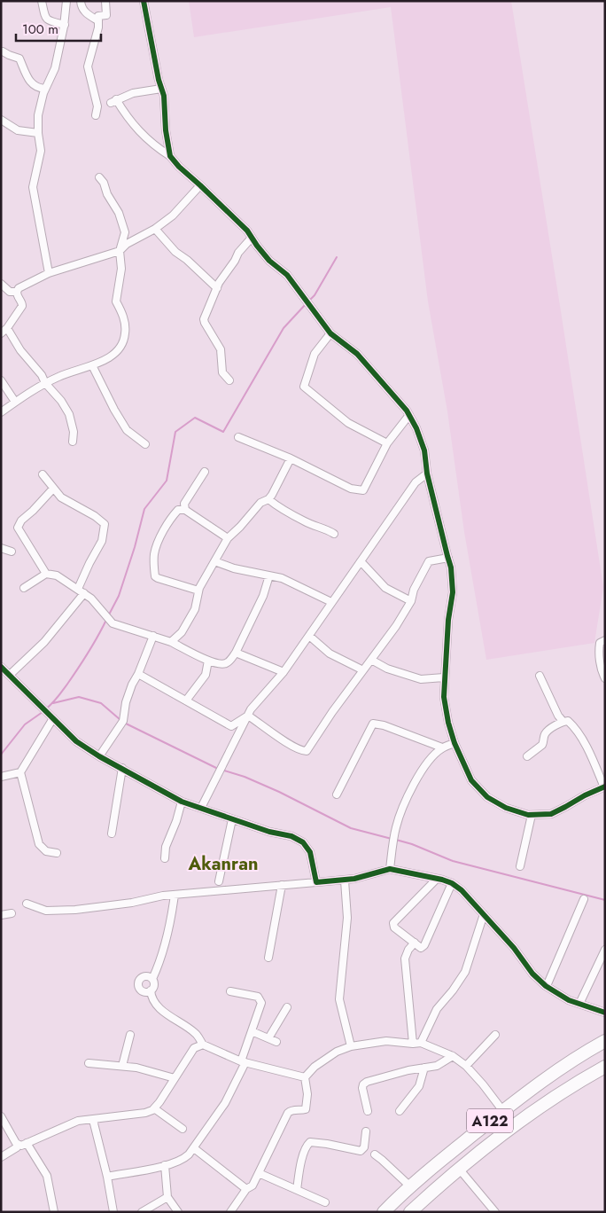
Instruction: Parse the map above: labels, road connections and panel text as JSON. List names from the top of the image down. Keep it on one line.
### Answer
{"streets":{"highway":["A122"]},"districts":["Akanran"],"scale_bar":"100 m"}
